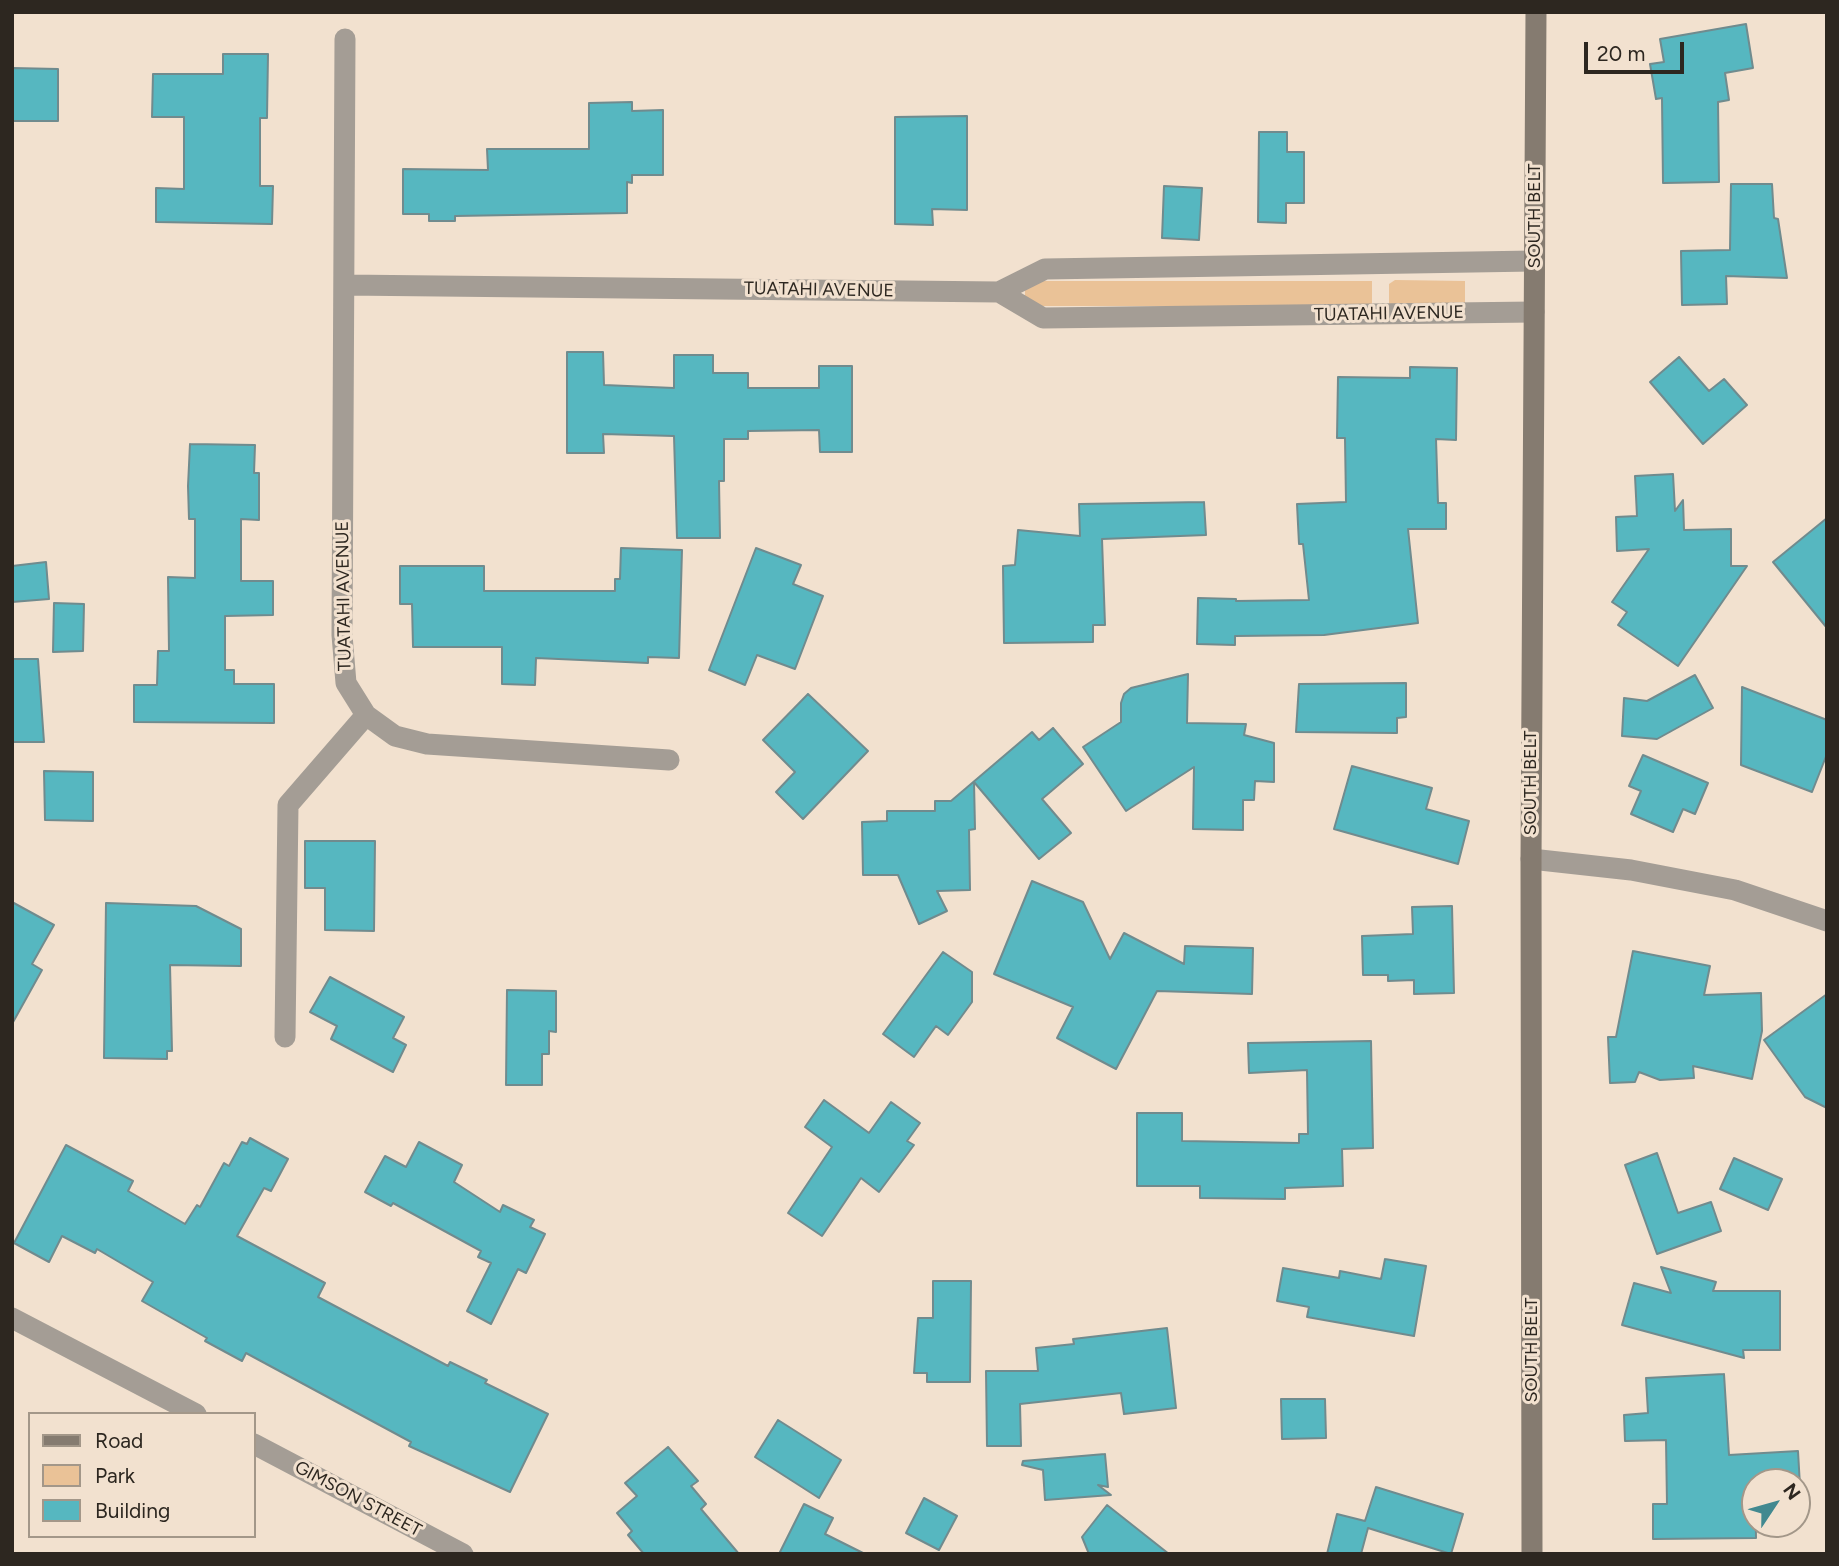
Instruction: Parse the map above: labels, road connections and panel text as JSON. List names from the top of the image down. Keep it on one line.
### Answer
{"streets":{"street":["SOUTH BELT","TUATAHI AVENUE","GIMSON STREET"]},"crossings":[["SOUTH BELT","TUATAHI AVENUE"]],"legend":["Road","Park","Building"],"scale_bar":"20 m","north":"top right"}
